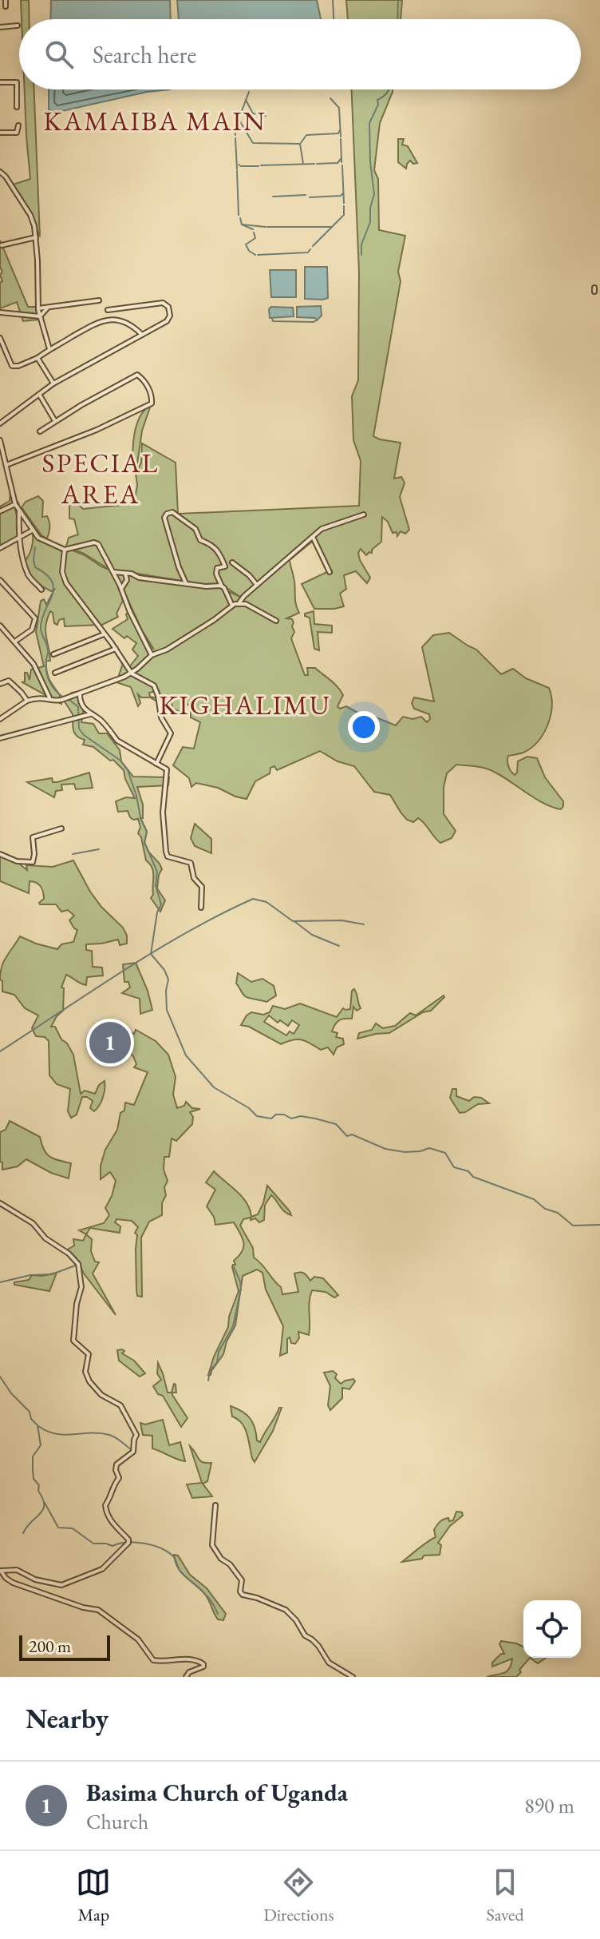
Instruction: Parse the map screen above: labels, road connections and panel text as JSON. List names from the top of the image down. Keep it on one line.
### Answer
{"districts":["KAMAIBA MAIN","SPECIAL AREA","KIGHALIMU"],"scale_bar":"200 m","page":{"search":"Search here","pins":"1","scale":"200 m","heading":"Nearby","list":[{"mark":"1","name":"Basima Church of Uganda","note":"Church","value":"890 m"}],"nav":["Map","Directions","Saved"]}}
